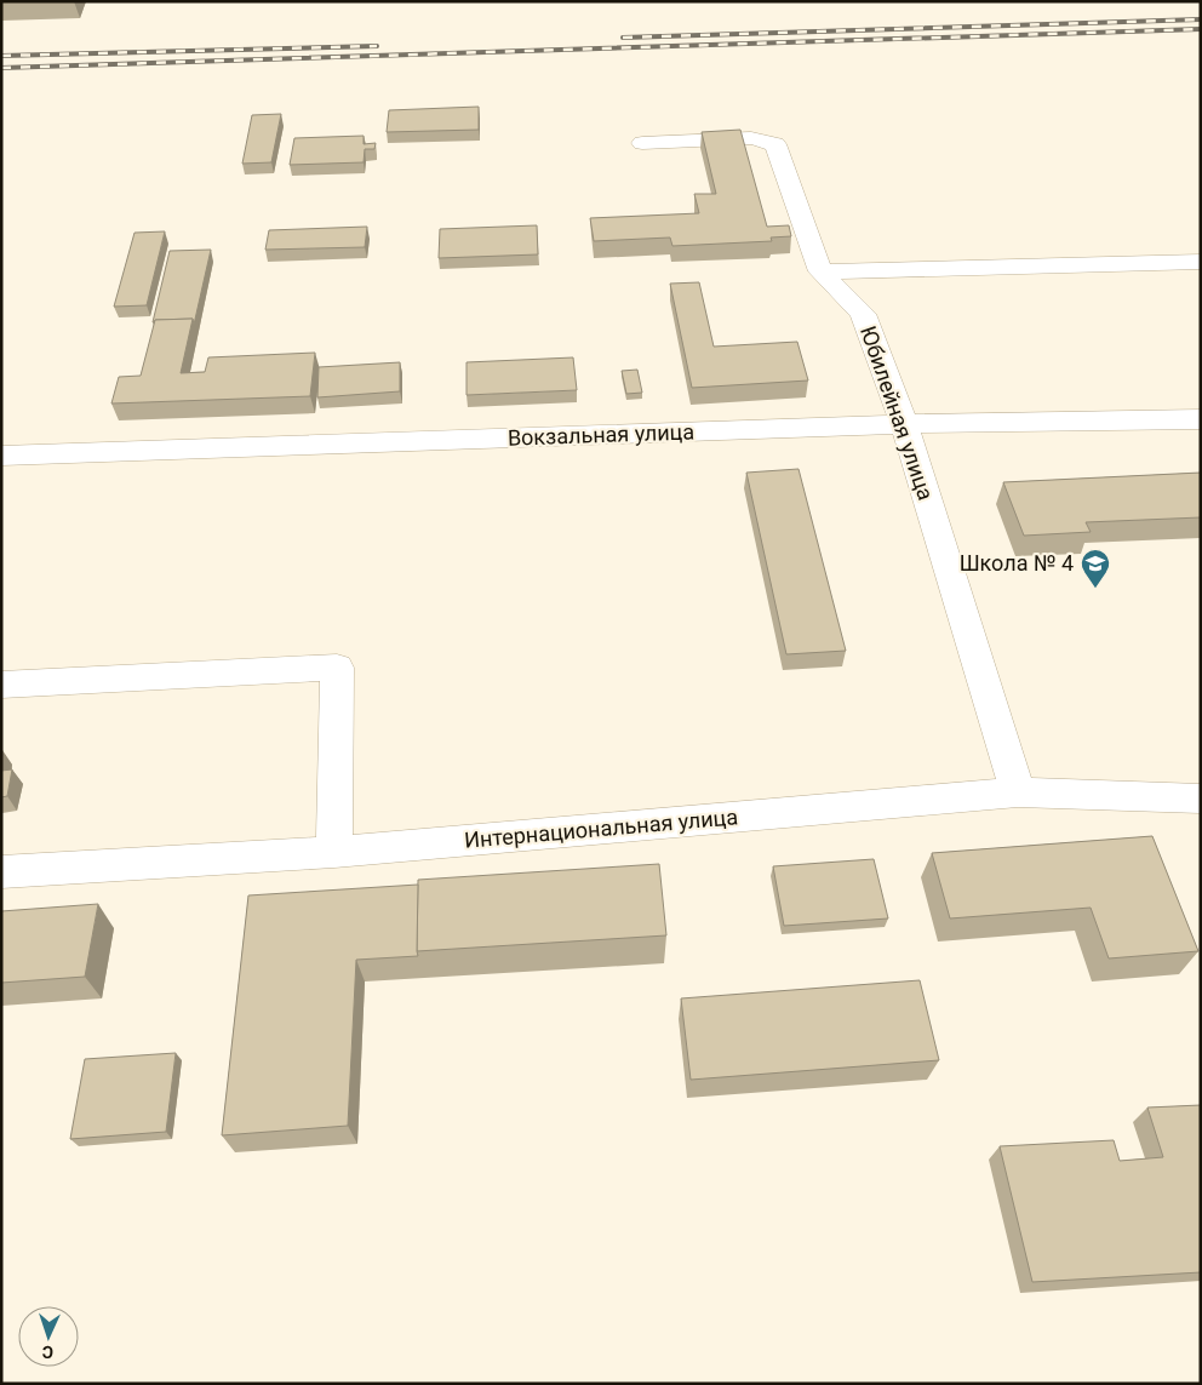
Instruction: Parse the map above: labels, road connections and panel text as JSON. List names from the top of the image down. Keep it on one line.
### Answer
{"streets":{"street":["Юбилейная улица","Вокзальная улица","Интернациональная улица"]},"crossings":[["Юбилейная улица","Вокзальная улица"],["Юбилейная улица","Интернациональная улица"]],"places":{"school or university":["Школа № 4"]},"north":"bottom"}
